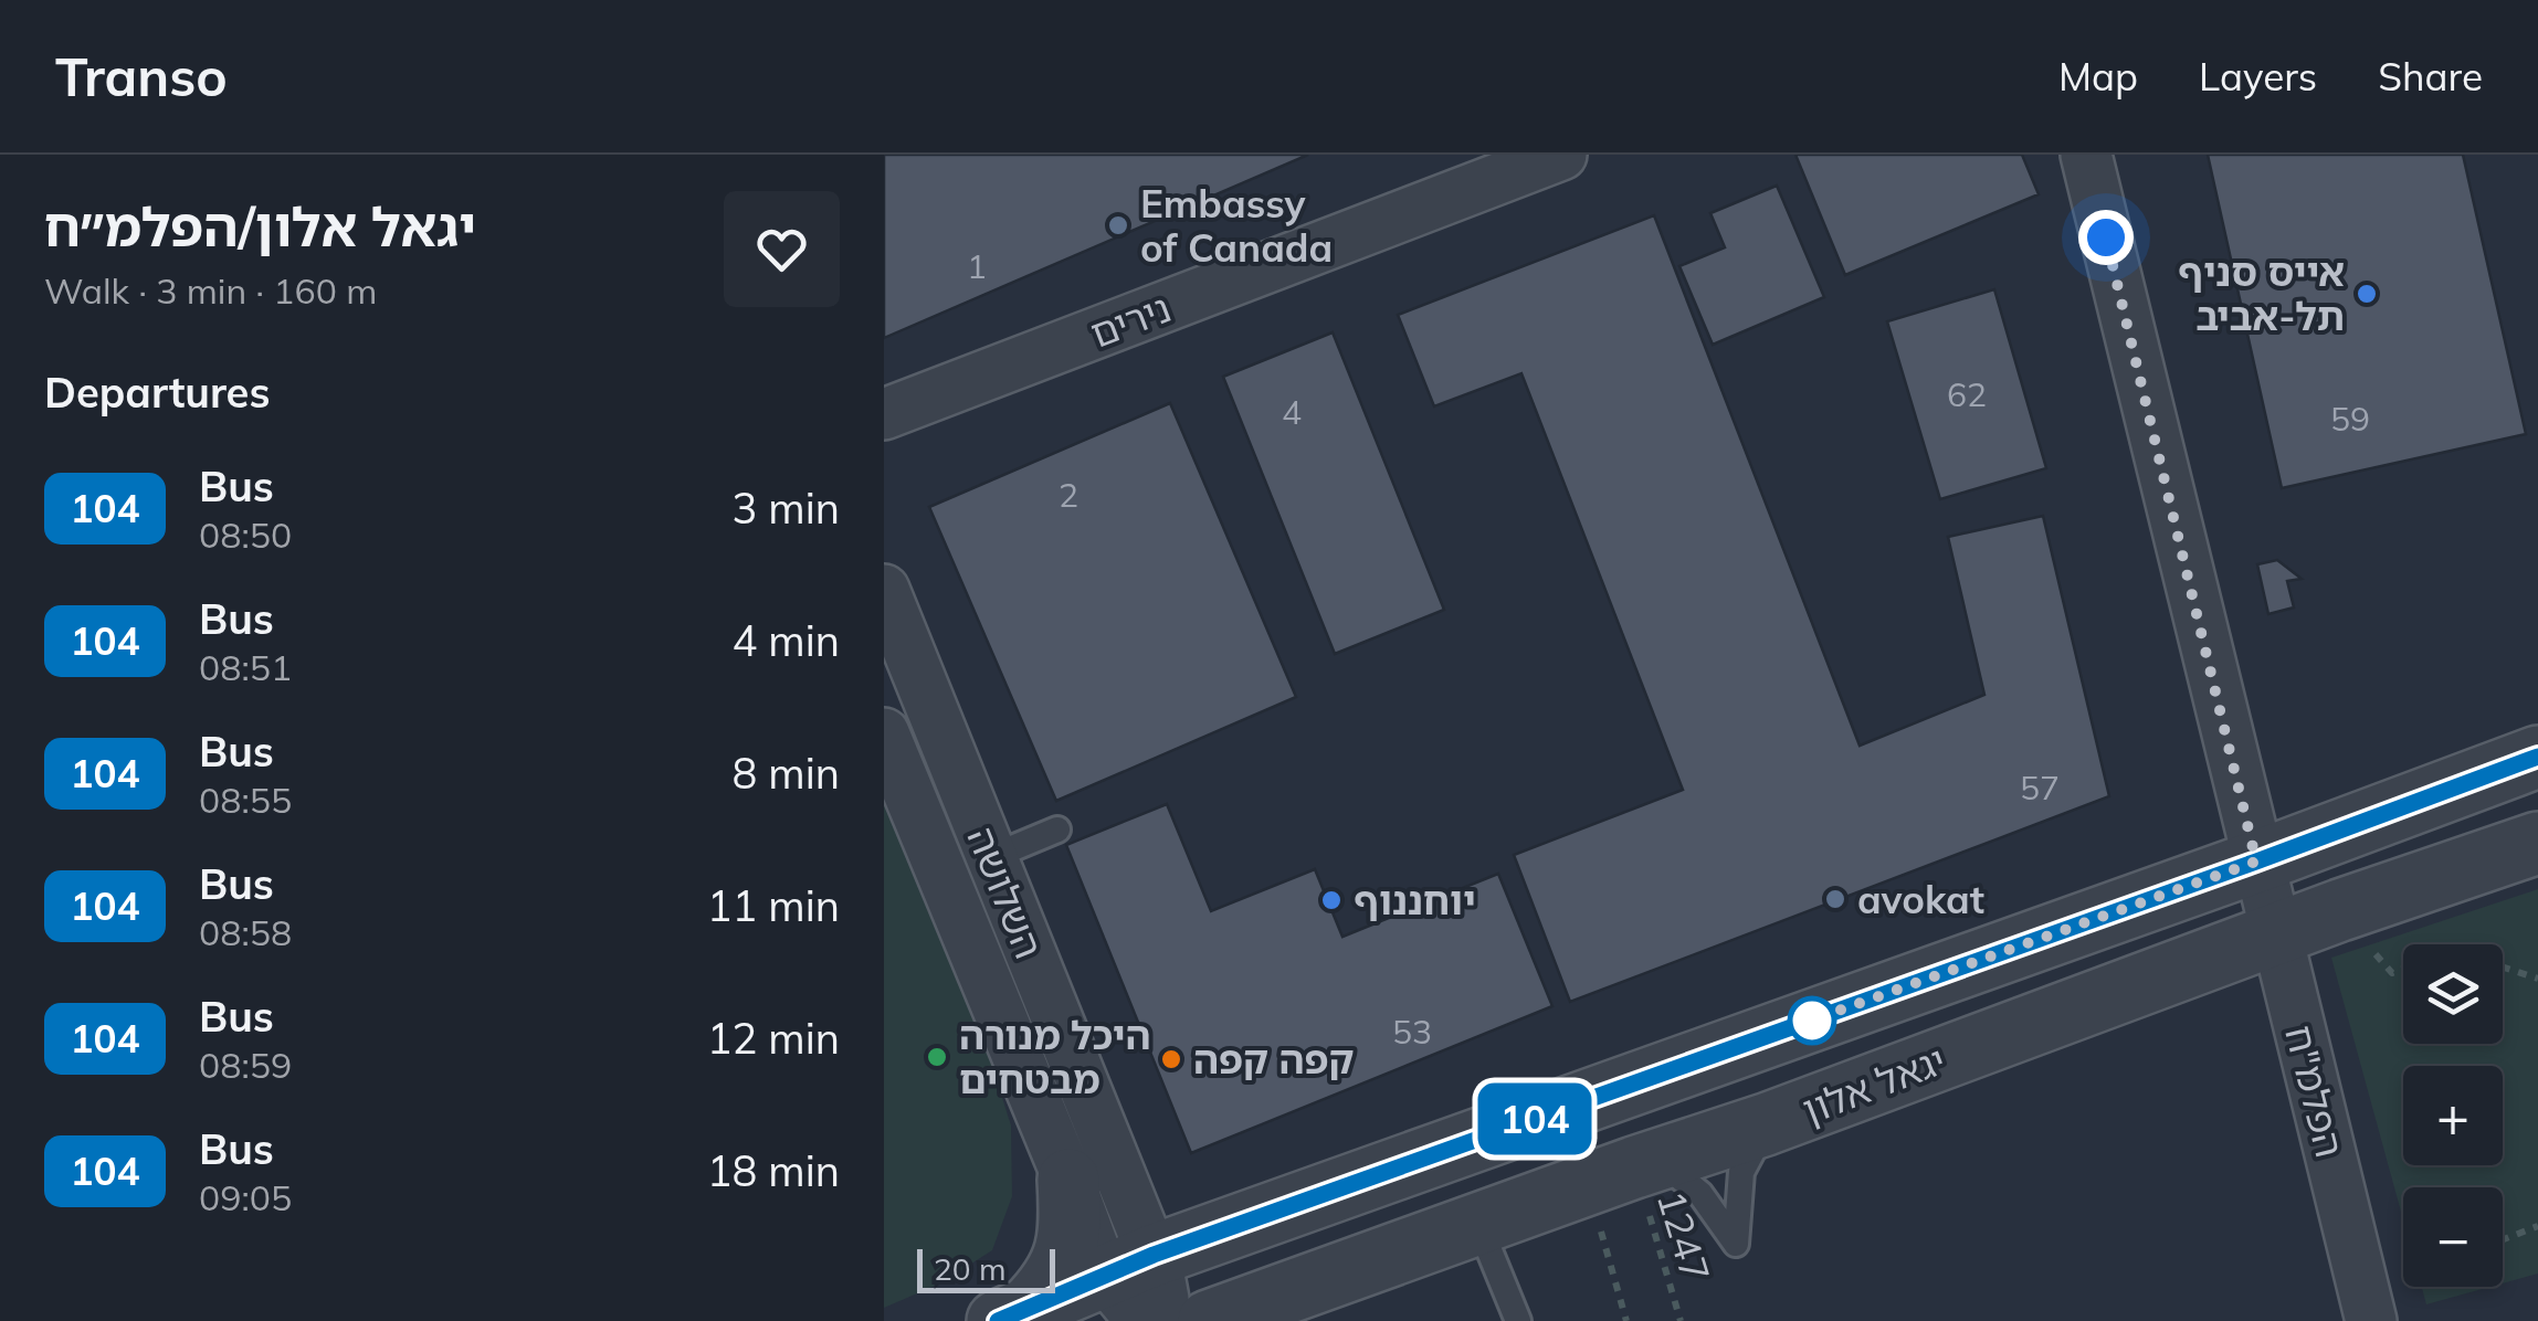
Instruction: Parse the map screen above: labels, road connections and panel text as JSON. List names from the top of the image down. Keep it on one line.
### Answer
{"streets":{"street":["נירים","השלושה","יגאל אלון","הפלמ\"ח"],"path":["1247"]},"crossings":[["השלושה","יגאל אלון"],["יגאל אלון","הפלמ\"ח"],["יגאל אלון","1247"]],"places":["Embassy of Canada","אייס סניף תל-אביב","avokat","יוחננוף","היכל מנורה מבטחים","קפה קפה"],"lines":["bus line 104"],"house_numbers":["1","62","4","59","2","57","53"],"scale_bar":"20 m","page":{"header":"Transo","nav":["Map","Layers","Share"],"heading":[["יגאל אלון/הפלמ״ח","Walk · 3 min · 160 m"],"Departures"],"on_map":"104","list":[{"mark":"104","name":"Bus","note":"08:50","value":"3 min"},{"mark":"104","name":"Bus","note":"08:51","value":"4 min"},{"mark":"104","name":"Bus","note":"08:55","value":"8 min"},{"mark":"104","name":"Bus","note":"08:58","value":"11 min"},{"mark":"104","name":"Bus","note":"08:59","value":"12 min"},{"mark":"104","name":"Bus","note":"09:05","value":"18 min"}],"map_buttons":["+","−"],"scale":"20 m"}}
